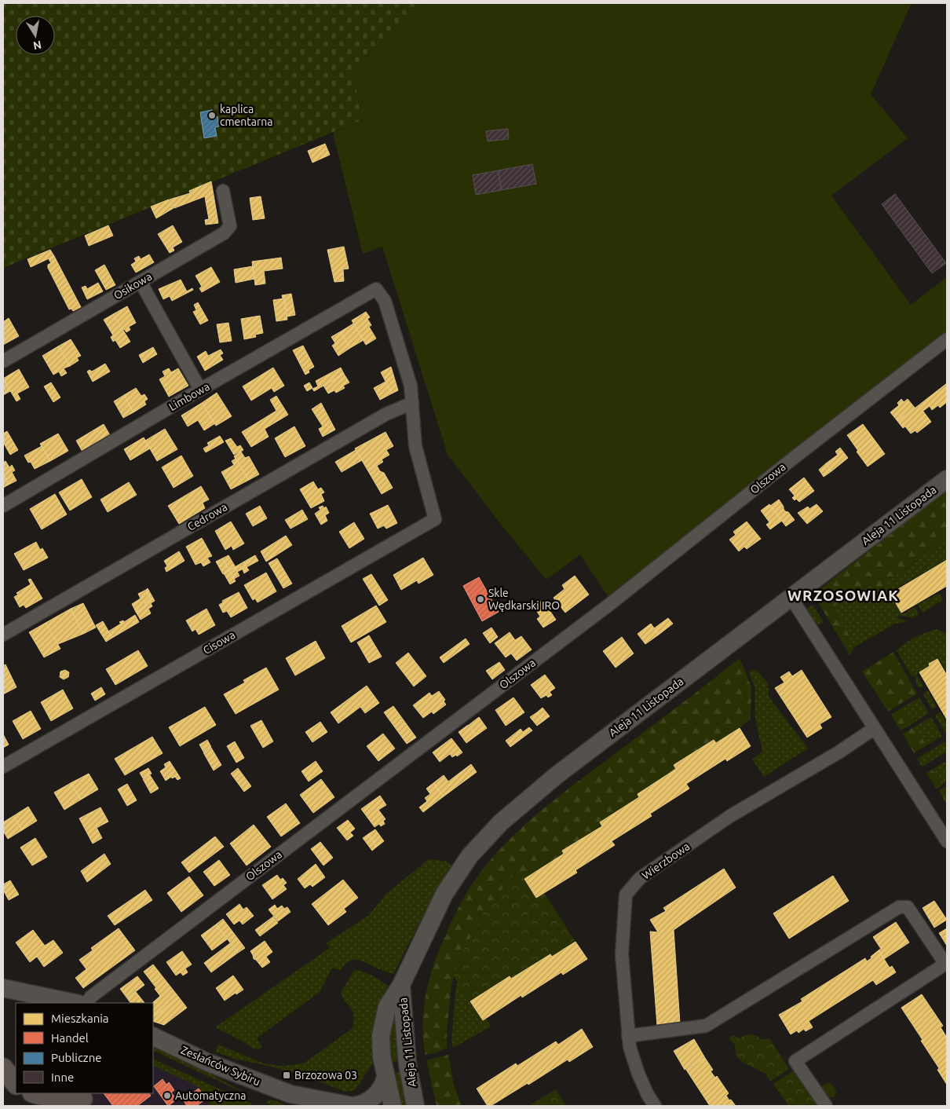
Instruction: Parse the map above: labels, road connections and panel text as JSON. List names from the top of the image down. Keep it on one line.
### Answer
{"streets":{"street":["Osikowa","Limbowa","Olszowa","Aleja 11 Listopada","Cedrowa","Cisowa","Wierzbowa","Zesłańców Sybiru"]},"crossings":[["Limbowa","Cedrowa"],["Limbowa","Cisowa"],["Aleja 11 Listopada","Zesłańców Sybiru"],["Cedrowa","Cisowa"]],"districts":["WRZOSOWIAK"],"places":{"other":["kaplica cmentarna","Skle Wędkarski IRO","Automatyczna"],"transit":["Brzozowa 03"]},"legend":["Mieszkania","Handel","Publiczne","Inne"],"north":"bottom"}
